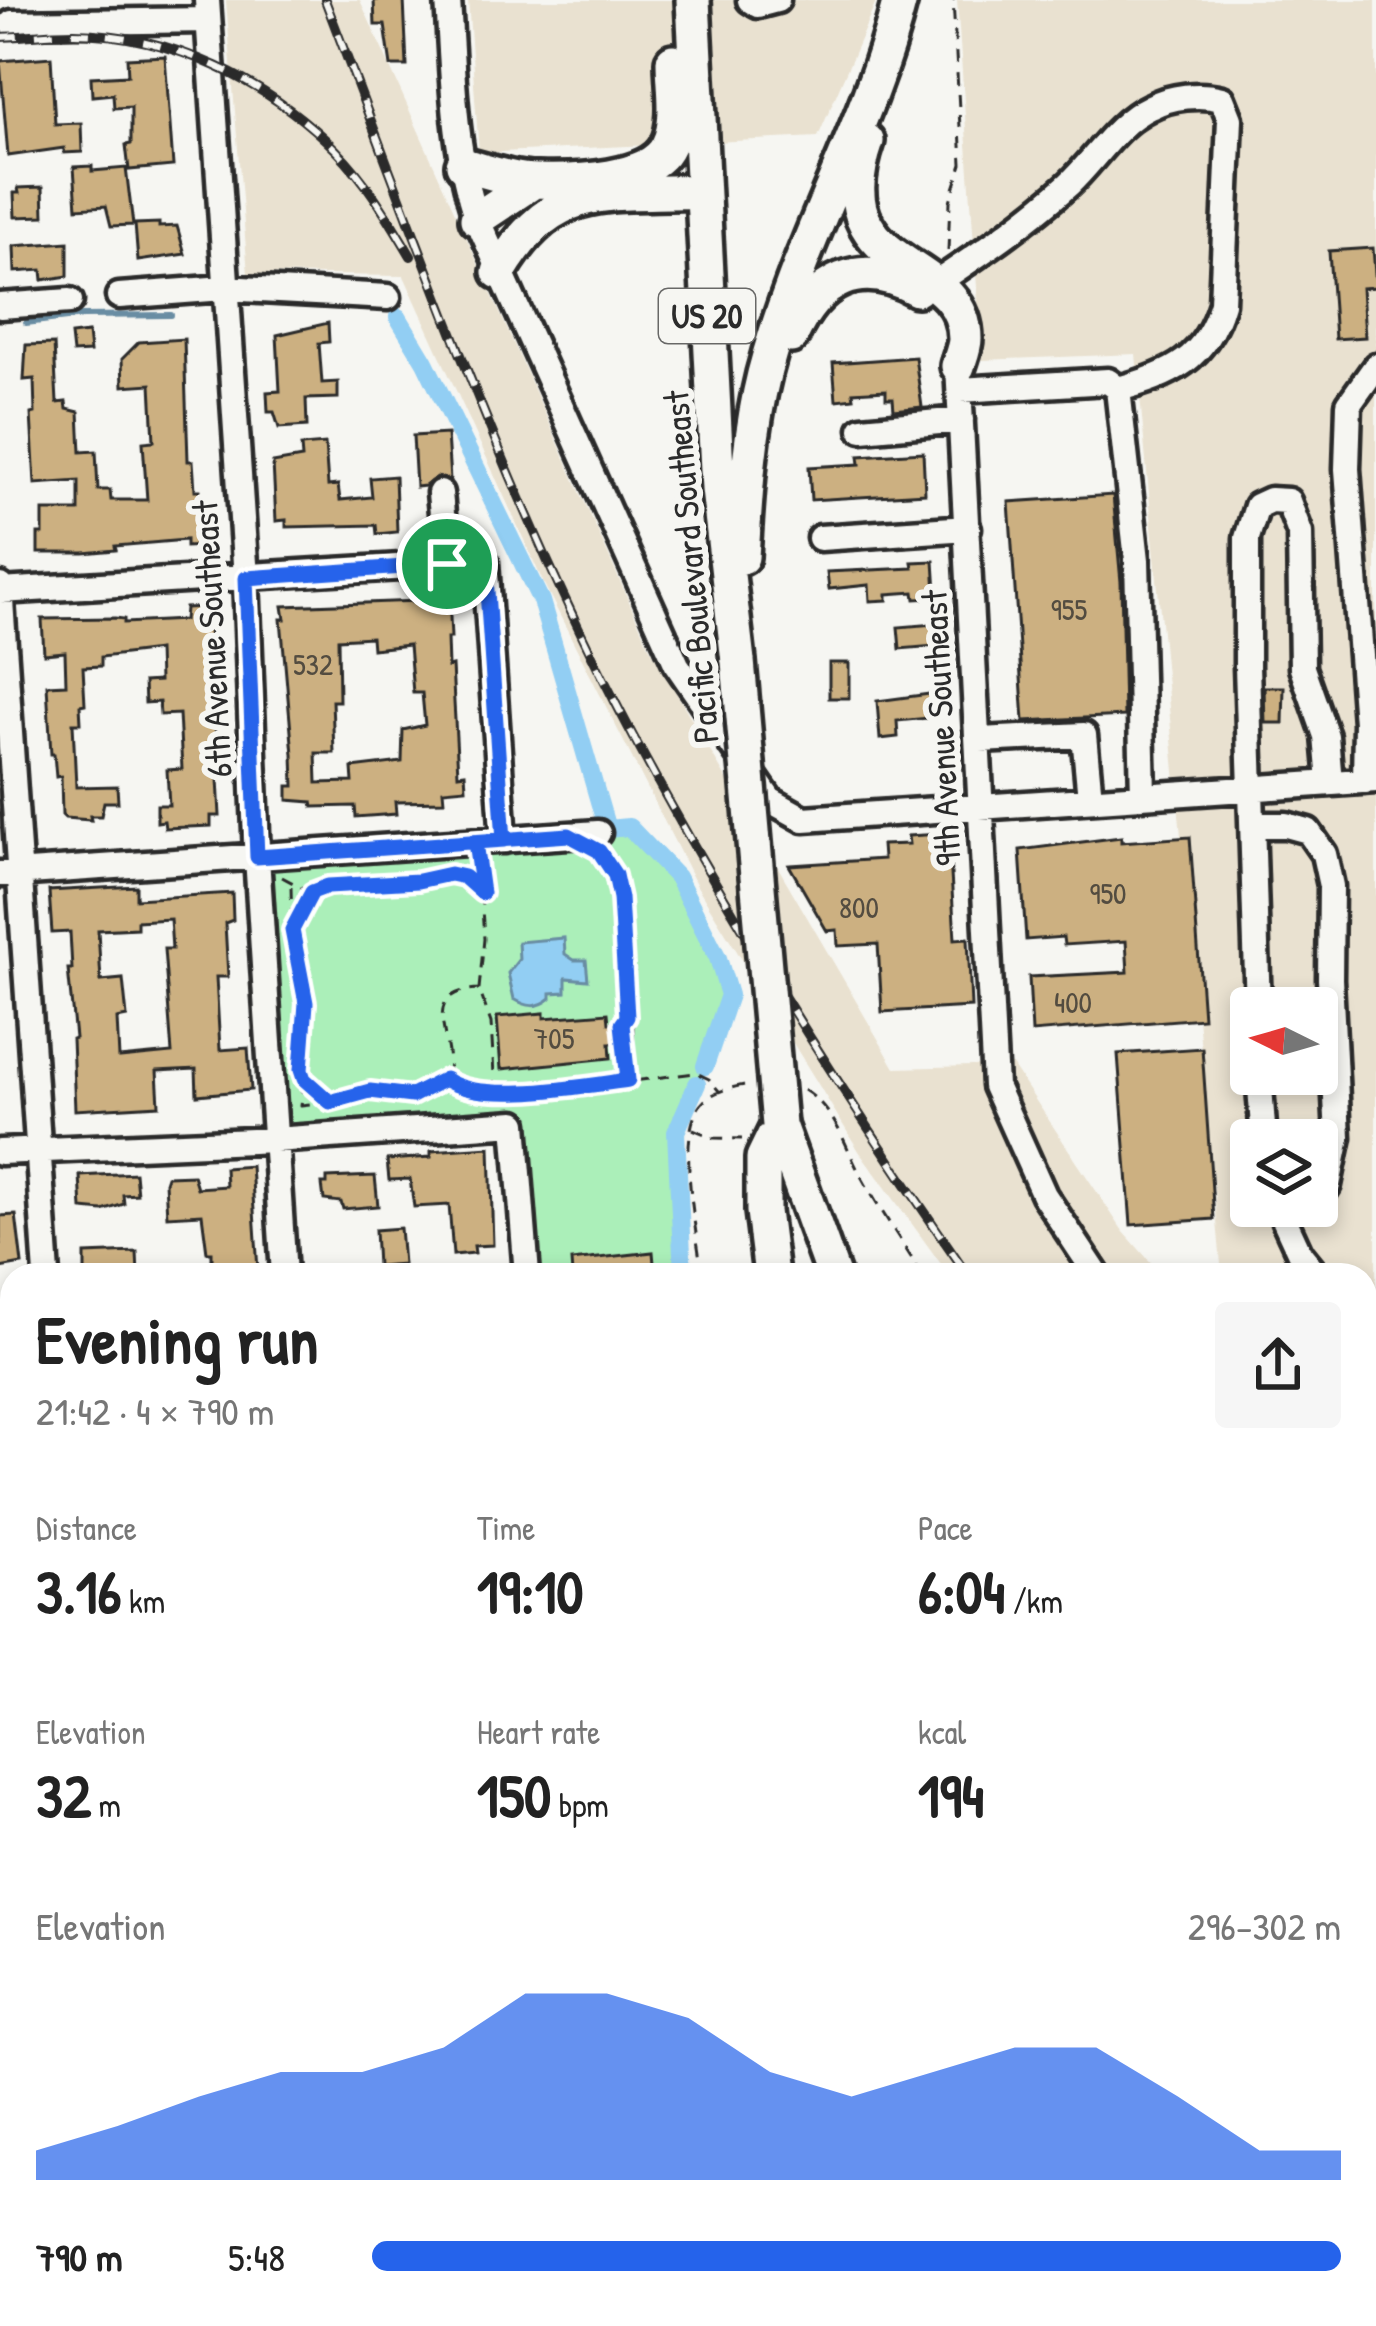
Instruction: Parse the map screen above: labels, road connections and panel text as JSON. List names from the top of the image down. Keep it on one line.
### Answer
{"streets":{"highway":["US 20","Pacific Boulevard Southeast"],"street":["6th Avenue Southeast","9th Avenue Southeast"]},"crossings":[["US 20","Pacific Boulevard Southeast"]],"house_numbers":["955","532","950","800","400","705"],"north":"left","page":{"heading":["Evening run","21:42 · 4 × 790 m"],"stats":[["Distance","3.16 km"],["Time","19:10"],["Pace","6:04 /km"],["Elevation","32 m"],["Heart rate","150 bpm"],["kcal","194"]],"chart":["Elevation","296–302 m"],"list":[{"name":"790 m","note":"5:48"}]}}
